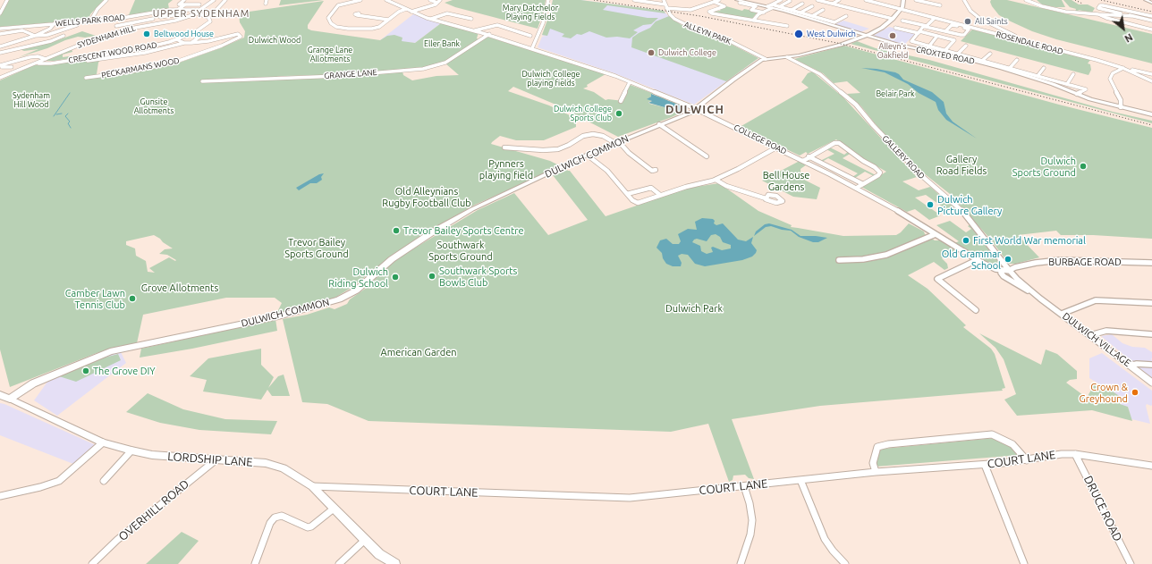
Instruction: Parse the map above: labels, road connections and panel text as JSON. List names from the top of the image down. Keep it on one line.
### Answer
{"streets":{"highway":["DULWICH COMMON","LORDSHIP LANE"],"main road":["CROXTED ROAD"],"street":["WELLS PARK ROAD","ALLEYN PARK","SYDENHAM HILL","ROSENDALE ROAD","CRESCENT WOOD ROAD","PECKARMANS WOOD","GRANGE LANE","COLLEGE ROAD","GALLERY ROAD","BURBAGE ROAD","DULWICH VILLAGE","COURT LANE","DRUCE ROAD","OVERHILL ROAD"]},"crossings":[["WELLS PARK ROAD","SYDENHAM HILL"],["ALLEYN PARK","DULWICH COMMON"],["SYDENHAM HILL","CRESCENT WOOD ROAD"],["CRESCENT WOOD ROAD","PECKARMANS WOOD"],["GRANGE LANE","COLLEGE ROAD"],["COLLEGE ROAD","DULWICH COMMON"],["COLLEGE ROAD","DULWICH VILLAGE"],["DULWICH COMMON","LORDSHIP LANE"],["GALLERY ROAD","BURBAGE ROAD"],["GALLERY ROAD","DULWICH VILLAGE"],["LORDSHIP LANE","COURT LANE"],["LORDSHIP LANE","OVERHILL ROAD"],["COURT LANE","DRUCE ROAD"]],"districts":["UPPER SYDENHAM","DULWICH"],"parks":["Mary Datchelor Playing Fields","Dulwich Wood","Eller Bank","Grange Lane Allotments","Dulwich College playing fields","Belair Park","Sydenham Hill Wood","Gunsite Allotments","Gallery Road Fields","Pynners playing field","Bell House Gardens","Old Alleynians Rugby Football Club","Trevor Bailey Sports Ground","Southwark Sports Ground","Grove Allotments","Dulwich Park","American Garden"],"places":["All Saints","Beltwood House","West Dulwich","Alleyn's Oakfield","Dulwich College","Dulwich College Sports Club","Dulwich Sports Ground","Dulwich Picture Gallery","Trevor Bailey Sports Centre","First World War memorial","Old Grammar School","Southwark Sports Bowls Club","Dulwich Riding School","Camber Lawn Tennis Club","The Grove DIY","Crown & Greyhound"],"north":"bottom right"}
